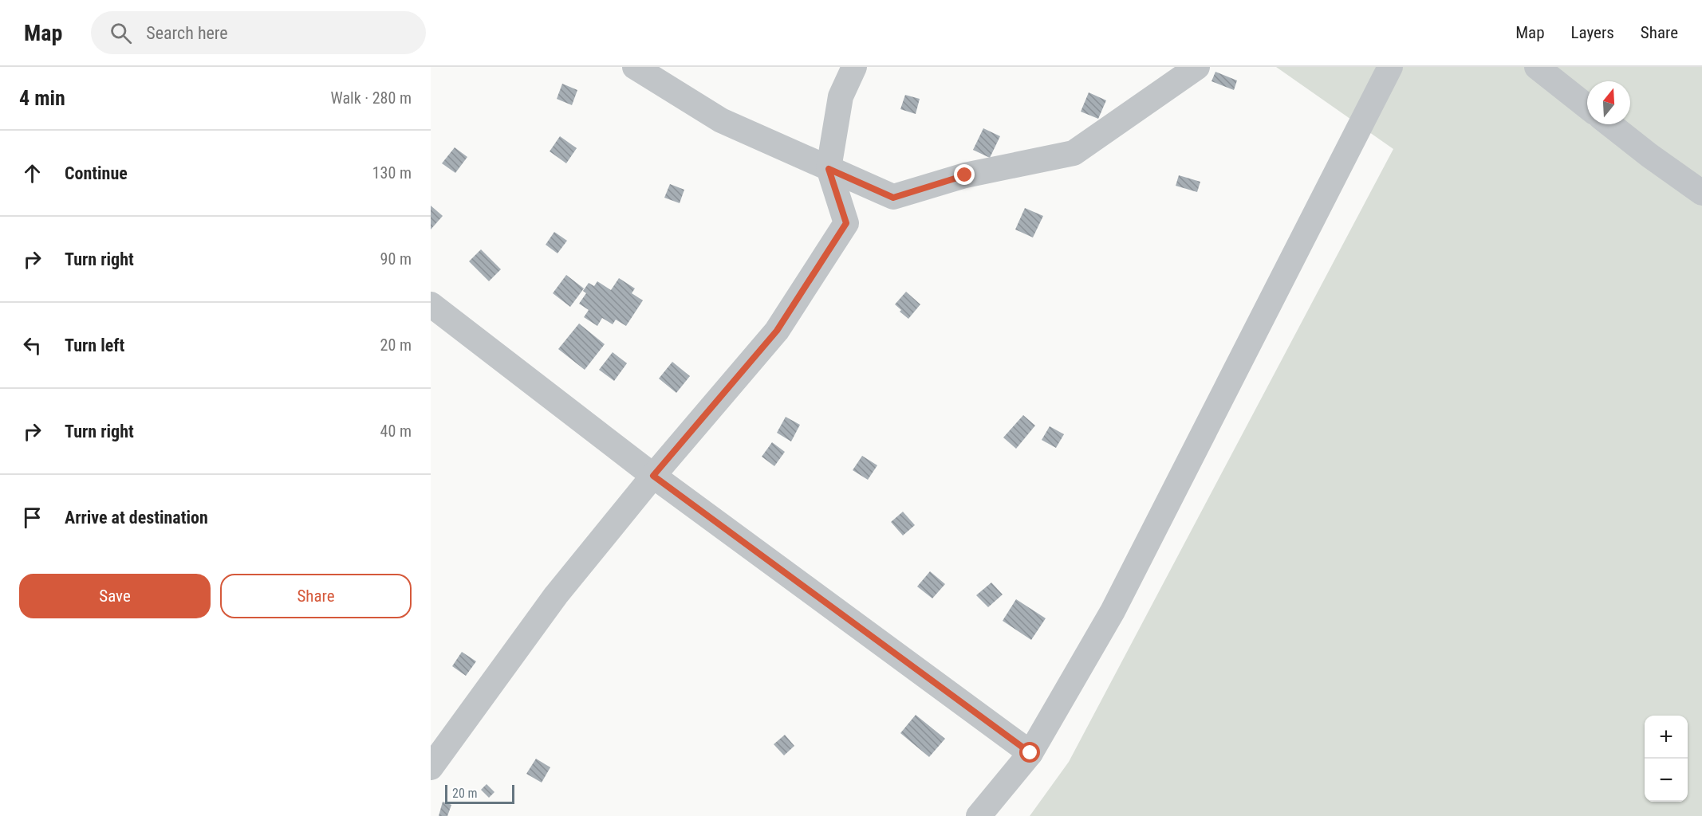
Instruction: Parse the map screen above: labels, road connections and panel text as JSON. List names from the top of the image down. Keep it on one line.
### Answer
{"scale_bar":"20 m","north":"top","page":{"header":"Map","search":"Search here","nav":["Map","Layers","Share"],"heading":["4 min","Walk · 280 m"],"list":[["Continue","130 m"],["Turn right","90 m"],["Turn left","20 m"],["Turn right","40 m"],"Arrive at destination"],"buttons":["Save","Share"],"map_buttons":["+","−"],"scale":"20 m"}}
